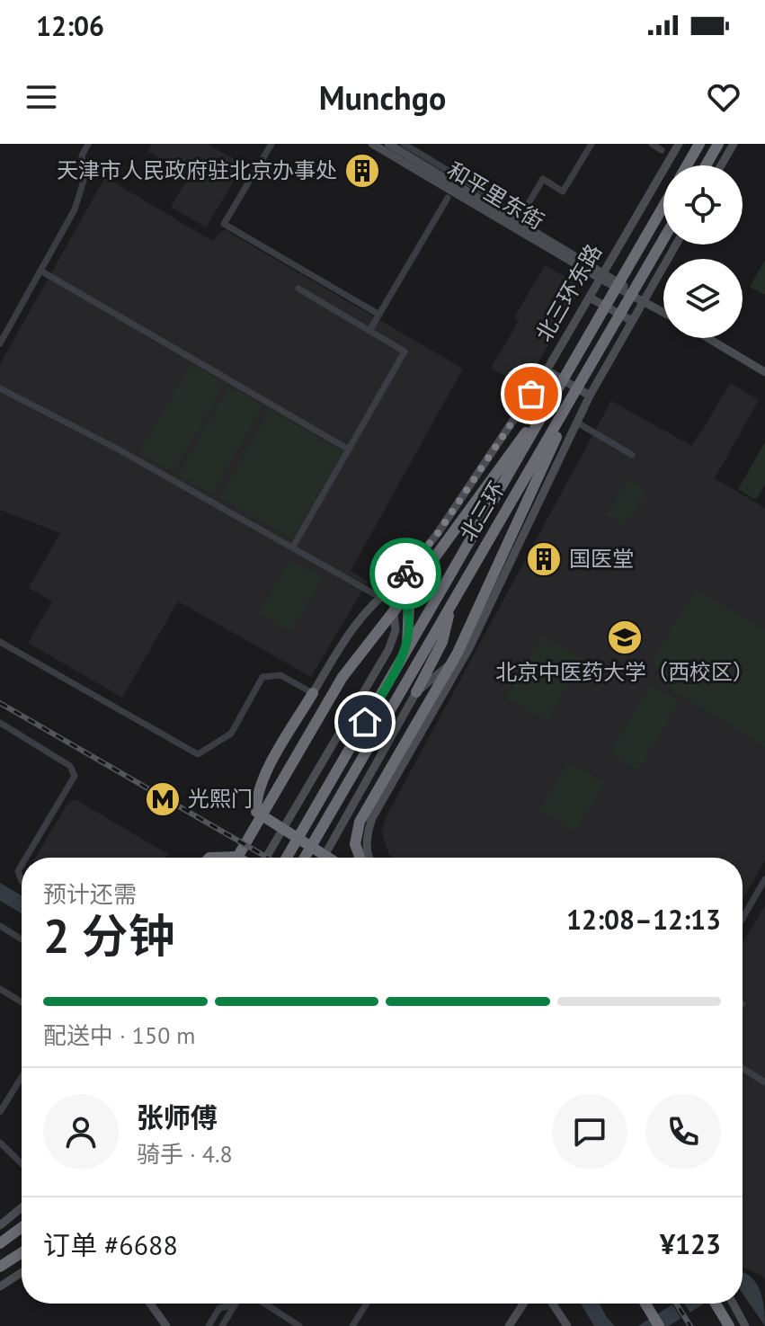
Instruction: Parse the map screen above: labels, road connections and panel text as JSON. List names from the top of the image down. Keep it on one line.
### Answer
{"streets":{"highway":["北三环"],"street":["和平里东街","北三环东路"]},"crossings":[["和平里东街","北三环东路"]],"places":{"building":["天津市人民政府驻北京办事处","国医堂"],"school or university":["北京中医药大学（西校区）"],"metro station":["光熙门"]},"page":{"status":"12:06","header":"Munchgo","heading":["2 分钟","预计还需","12:08–12:13"],"panel":["张师傅","骑手 · 4.8","订单 #6688","¥123"],"bar":"配送中 · 150 m"}}
